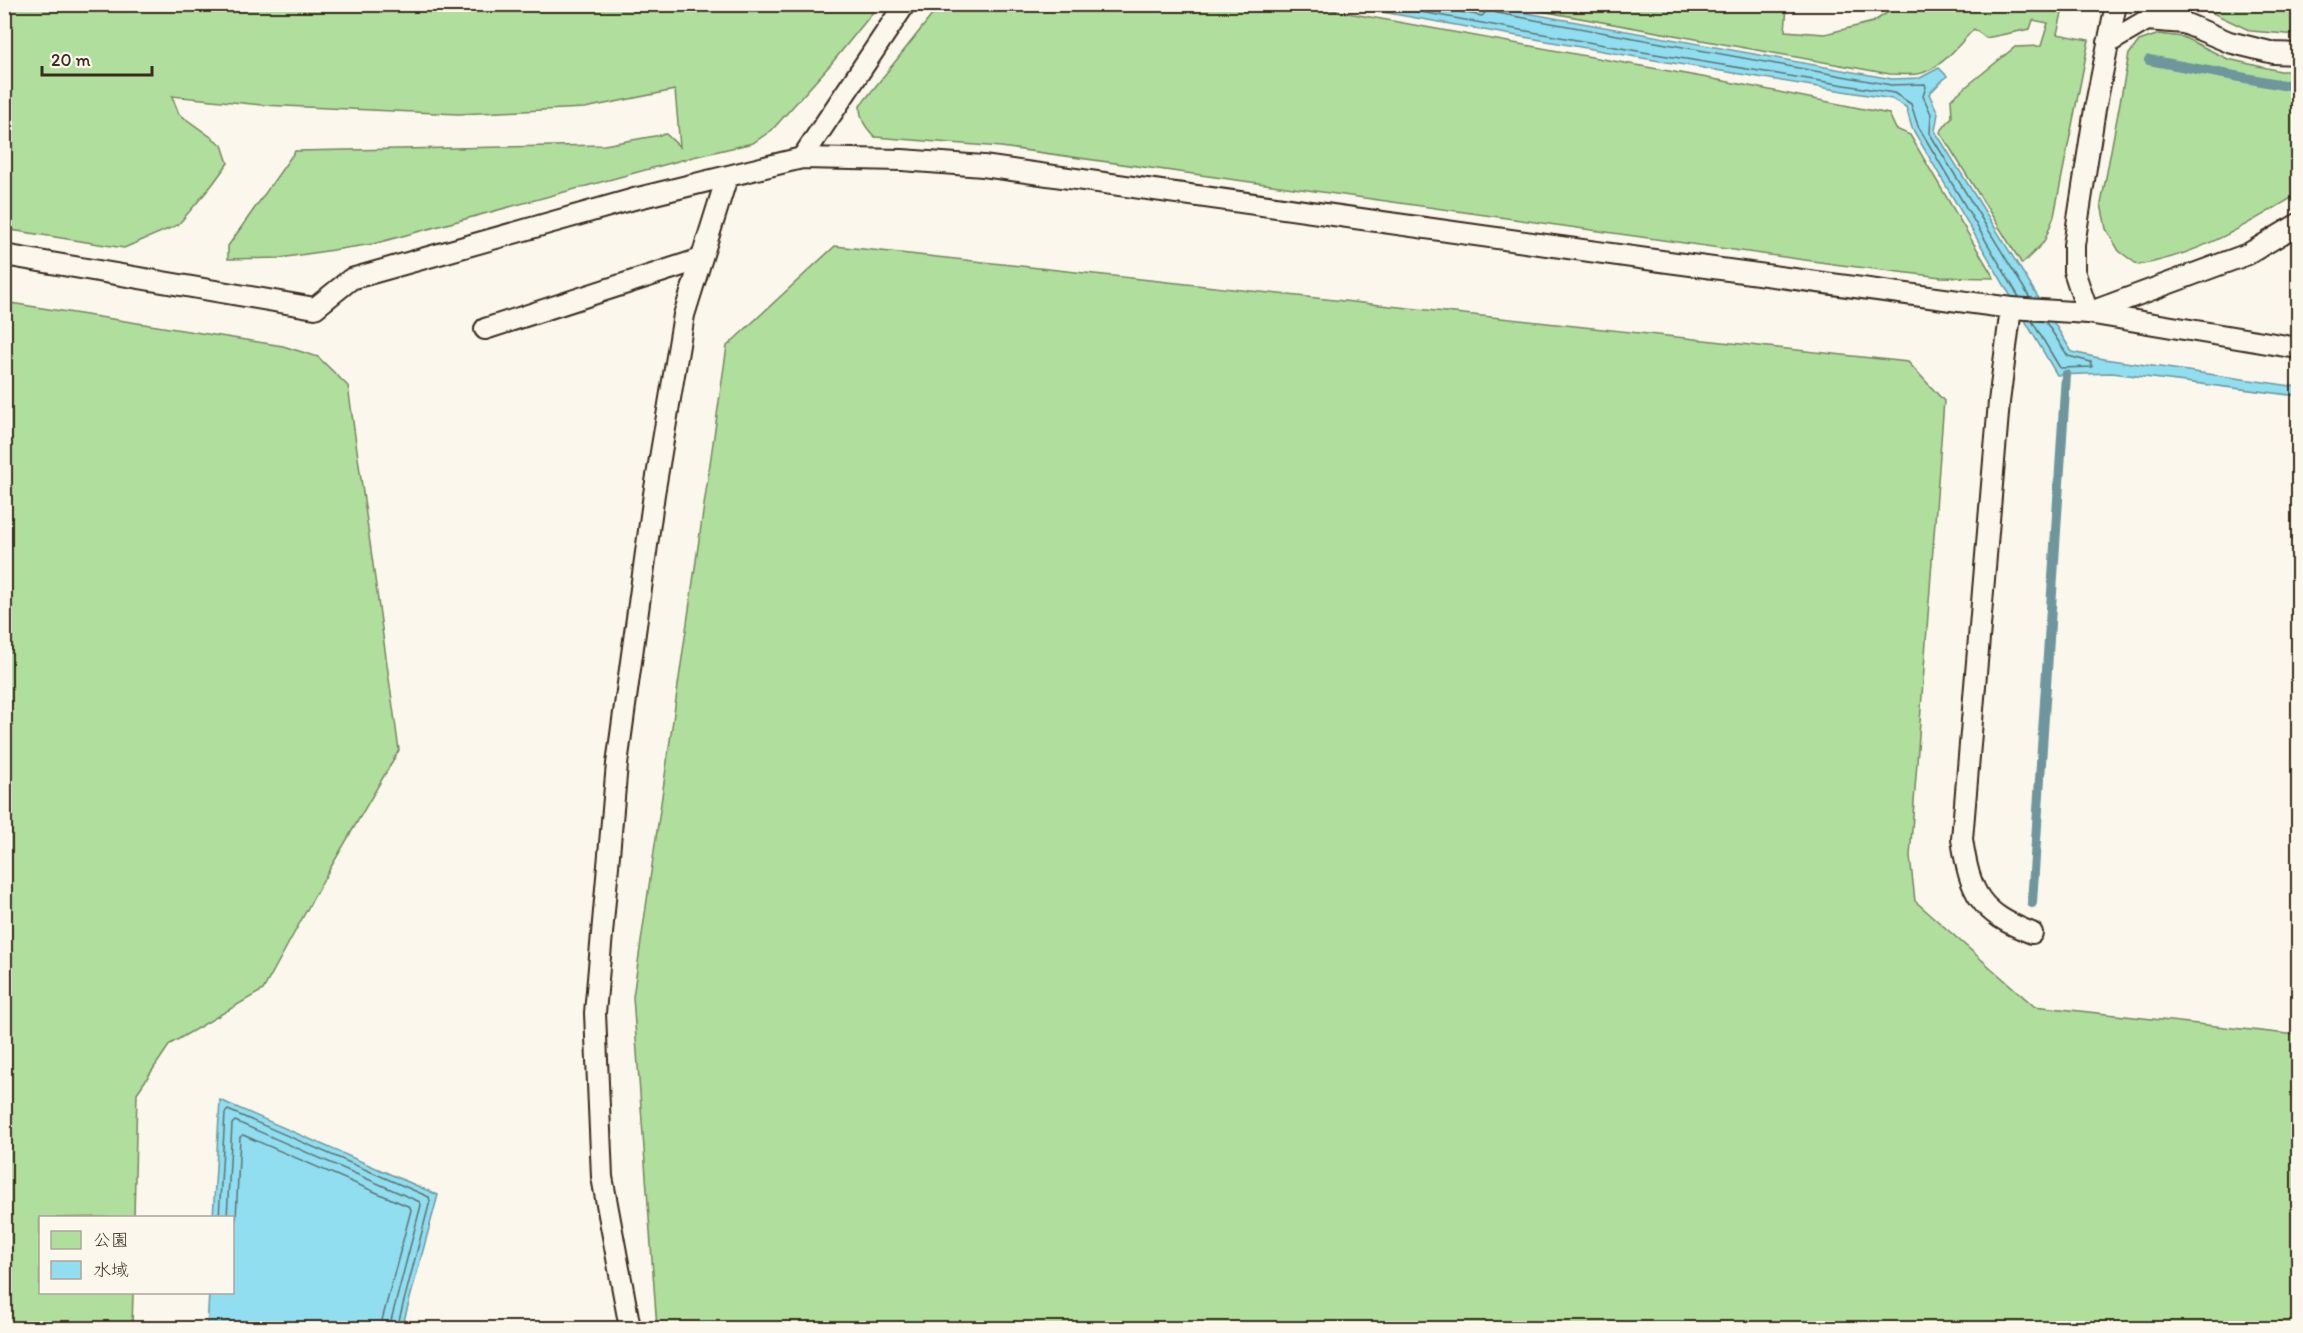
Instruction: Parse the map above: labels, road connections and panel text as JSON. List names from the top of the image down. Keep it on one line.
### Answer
{"legend":["公園","水域"],"scale_bar":"20 m"}
